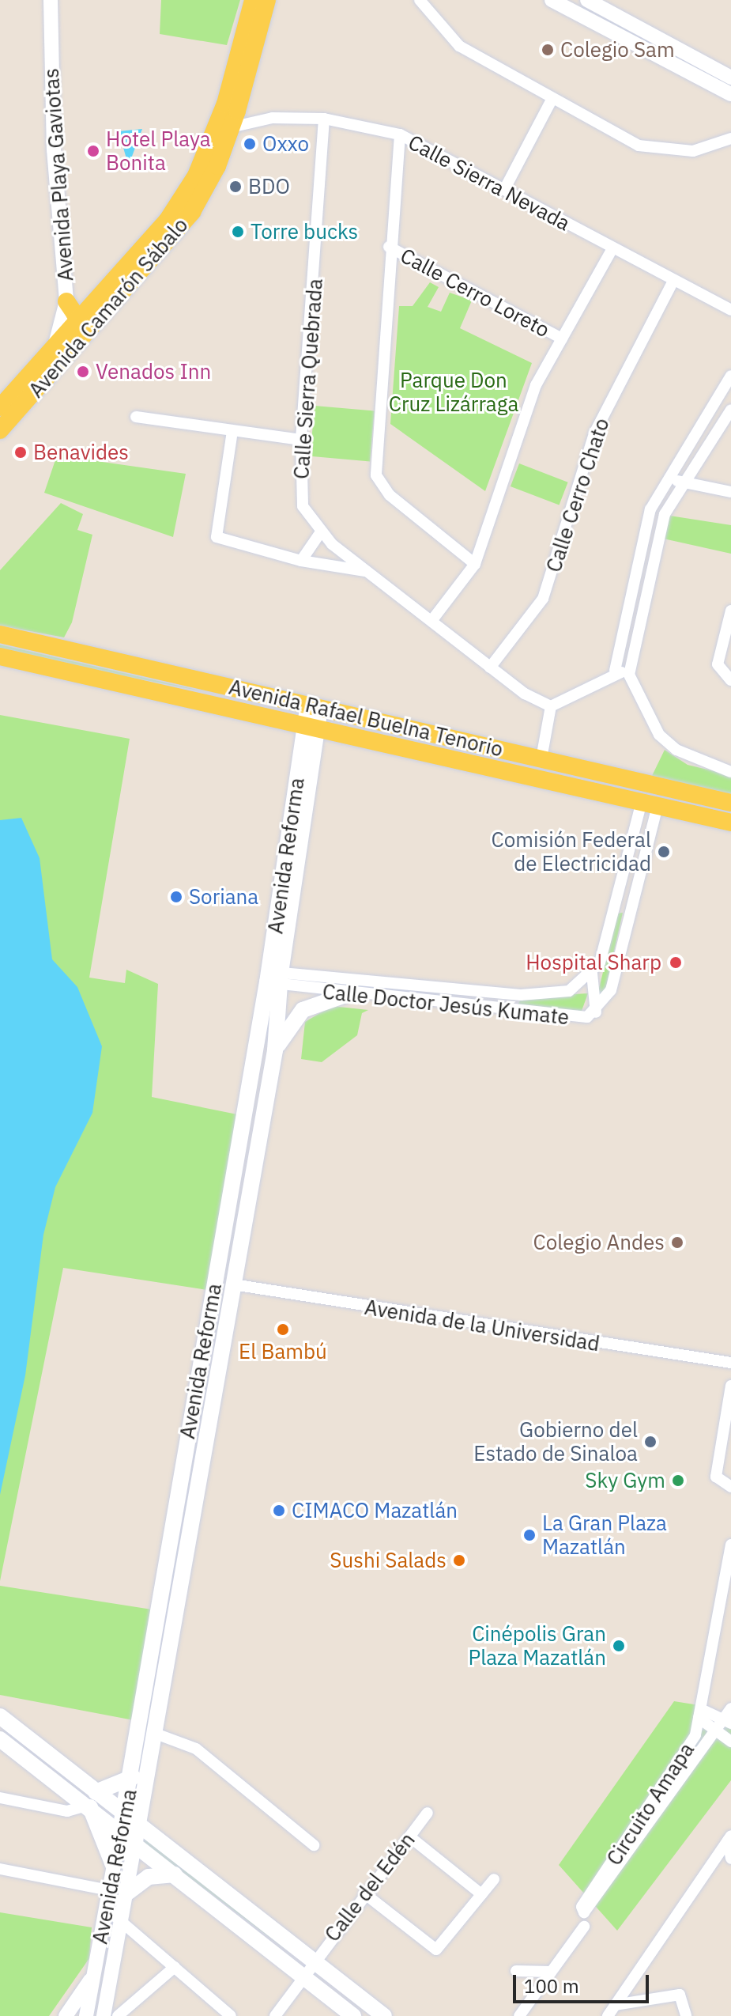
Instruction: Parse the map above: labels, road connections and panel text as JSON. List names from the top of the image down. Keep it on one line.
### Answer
{"streets":{"main road":["Avenida Camarón Sábalo","Avenida Rafael Buelna Tenorio","Avenida Reforma"],"street":["Avenida Playa Gaviotas","Calle Sierra Nevada","Calle Cerro Loreto","Calle Sierra Quebrada","Calle Cerro Chato","Calle Doctor Jesús Kumate","Avenida de la Universidad","Circuito Amapa","Calle del Edén"]},"crossings":[["Avenida Playa Gaviotas","Avenida Camarón Sábalo"],["Calle Sierra Nevada","Avenida Camarón Sábalo"],["Calle Sierra Nevada","Calle Sierra Quebrada"],["Calle Sierra Nevada","Calle Cerro Chato"],["Calle Sierra Quebrada","Calle Cerro Chato"],["Avenida Rafael Buelna Tenorio","Avenida Reforma"],["Avenida Rafael Buelna Tenorio","Calle Doctor Jesús Kumate"],["Avenida Reforma","Calle Doctor Jesús Kumate"],["Avenida Reforma","Avenida de la Universidad"]],"parks":["Parque Don Cruz Lizárraga"],"places":["Colegio Sam","Oxxo","Hotel Playa Bonita","BDO","Torre bucks","Venados Inn","Benavides","Comisión Federal de Electricidad","Soriana","Hospital Sharp","Colegio Andes","El Bambú","Gobierno del Estado de Sinaloa","Sky Gym","CIMACO Mazatlán","La Gran Plaza Mazatlán","Sushi Salads","Cinépolis Gran Plaza Mazatlán"],"scale_bar":"100 m"}
